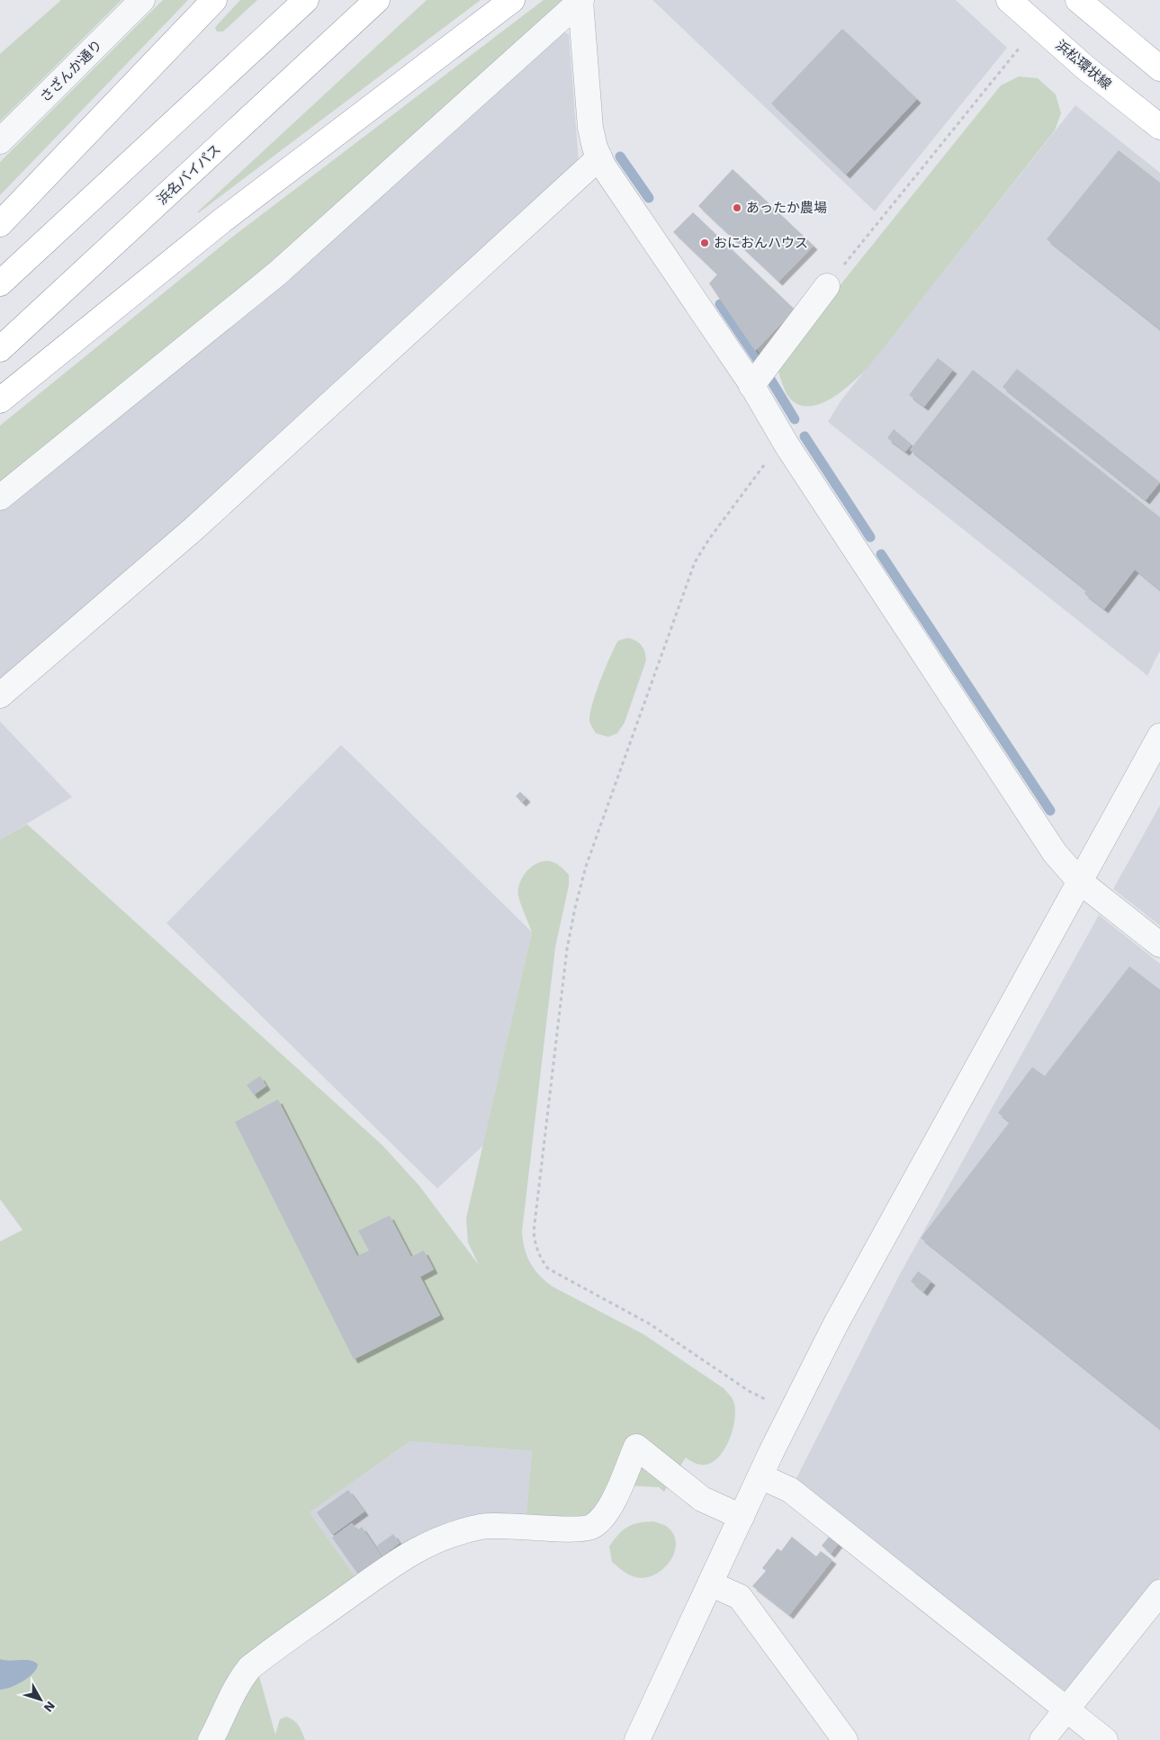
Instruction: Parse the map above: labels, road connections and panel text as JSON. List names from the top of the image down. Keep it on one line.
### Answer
{"streets":{"main road":["浜松環状線","浜名バイパス"],"street":["さざんか通り"]},"places":["あったか農場","おにおんハウス"],"north":"bottom right"}
